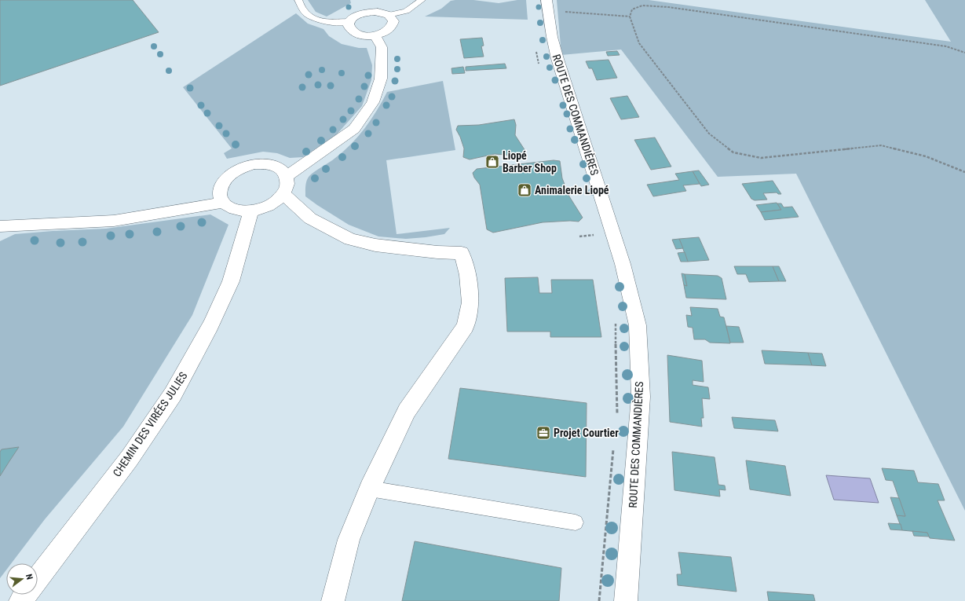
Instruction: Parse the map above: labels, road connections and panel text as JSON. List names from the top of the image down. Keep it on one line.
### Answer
{"streets":{"street":["ROUTE DES COMMANDIÈRES","CHEMIN DES VIRÉES JULIES"]},"places":{"shop":["Liopé Barber Shop","Animalerie Liopé"],"office":["Projet Courtier"]},"north":"right"}
